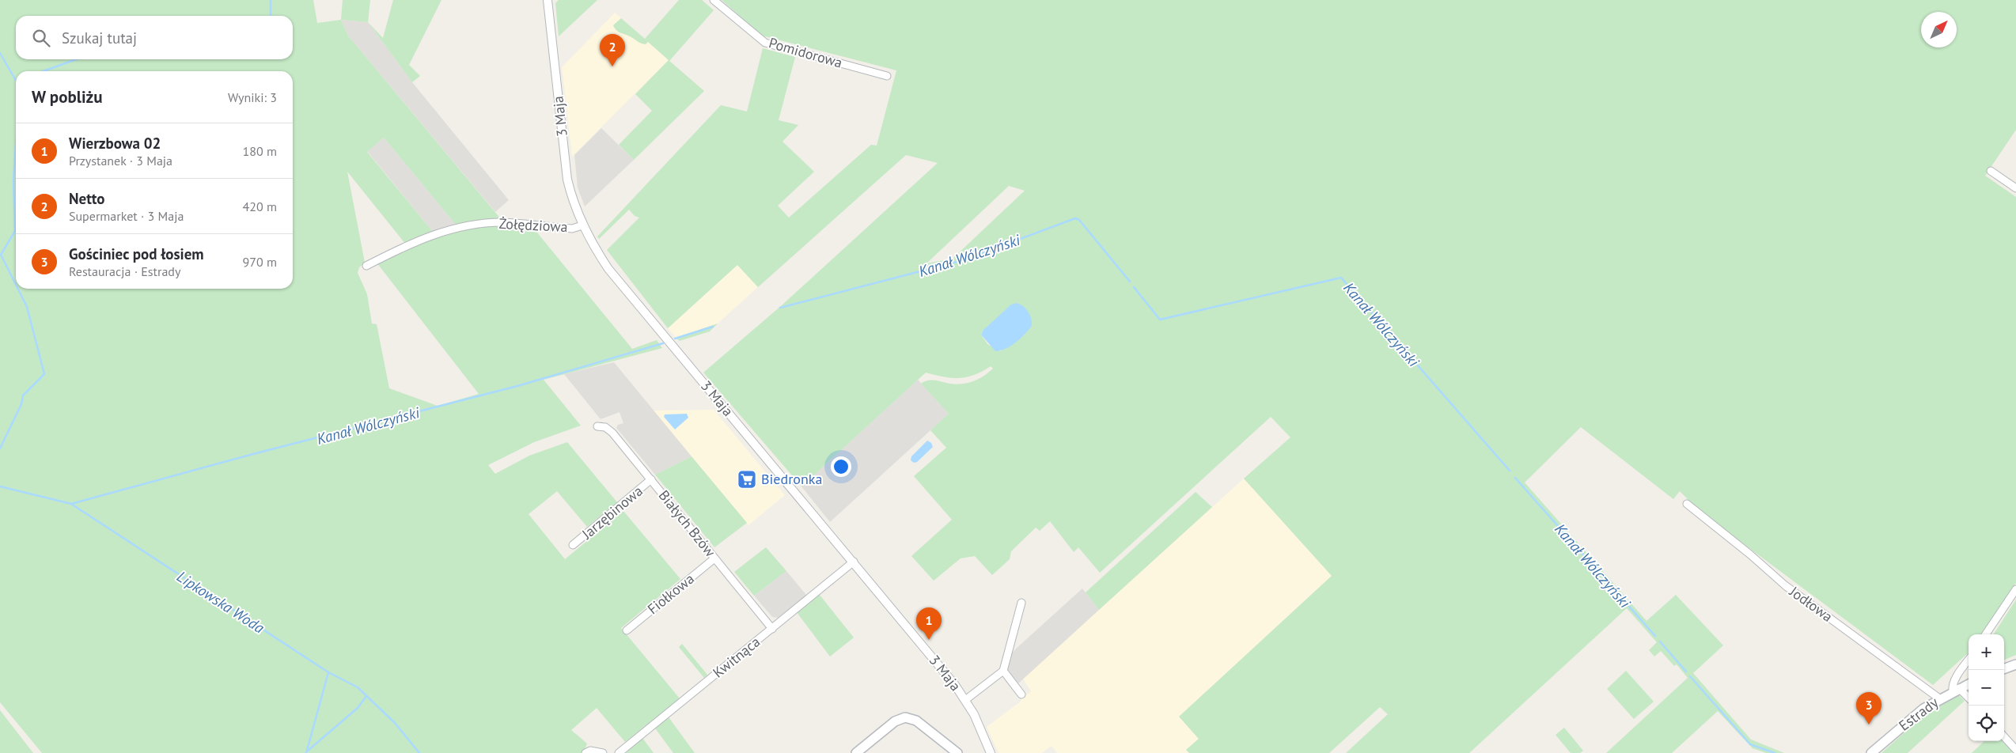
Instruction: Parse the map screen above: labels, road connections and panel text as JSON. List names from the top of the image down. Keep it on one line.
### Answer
{"streets":{"main road":["Estrady"],"street":["Pomidorowa","3 Maja","Żołędziowa","Jarzębinowa","Białych Bzów","Fiołkowa","Jodłowa","Kwitnąca"]},"crossings":[["3 Maja","Żołędziowa"],["3 Maja","Kwitnąca"],["Jarzębinowa","Białych Bzów"],["Białych Bzów","Fiołkowa"],["Białych Bzów","Kwitnąca"],["Jodłowa","Estrady"]],"water":["Kanał Wólczyński","Lipkowska Woda"],"places":{"supermarket":["Biedronka"]},"north":"top right","page":{"search":"Szukaj tutaj","pins":["2","1","3"],"heading":["W pobliżu","Wyniki: 3"],"list":[{"mark":"1","name":"Wierzbowa 02","note":"Przystanek · 3 Maja","value":"180 m"},{"mark":"2","name":"Netto","note":"Supermarket · 3 Maja","value":"420 m"},{"mark":"3","name":"Gościniec pod łosiem","note":"Restauracja · Estrady","value":"970 m"}],"map_buttons":["+","−"]}}
